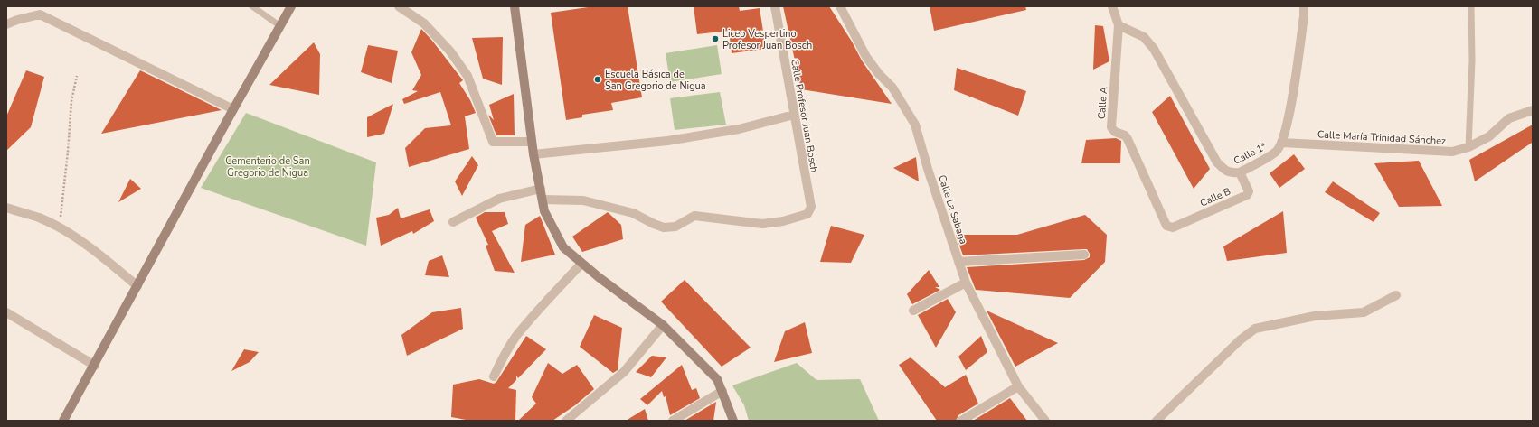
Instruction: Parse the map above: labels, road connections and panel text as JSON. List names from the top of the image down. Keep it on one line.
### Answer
{"streets":{"street":["Calle A","Calle Profesor Juan Bosch","Calle María Trinidad Sánchez","Calle 1ª","Calle B","Calle La Sabana"]},"crossings":[["Calle A","Calle 1ª"],["Calle A","Calle B"],["Calle María Trinidad Sánchez","Calle 1ª"],["Calle 1ª","Calle B"]],"parks":["Cementerio de San Gregorio de Nigua"],"places":["Liceo Vespertino Profesor Juan Bosch","Escuela Básica de San Gregorio de Nigua"]}
